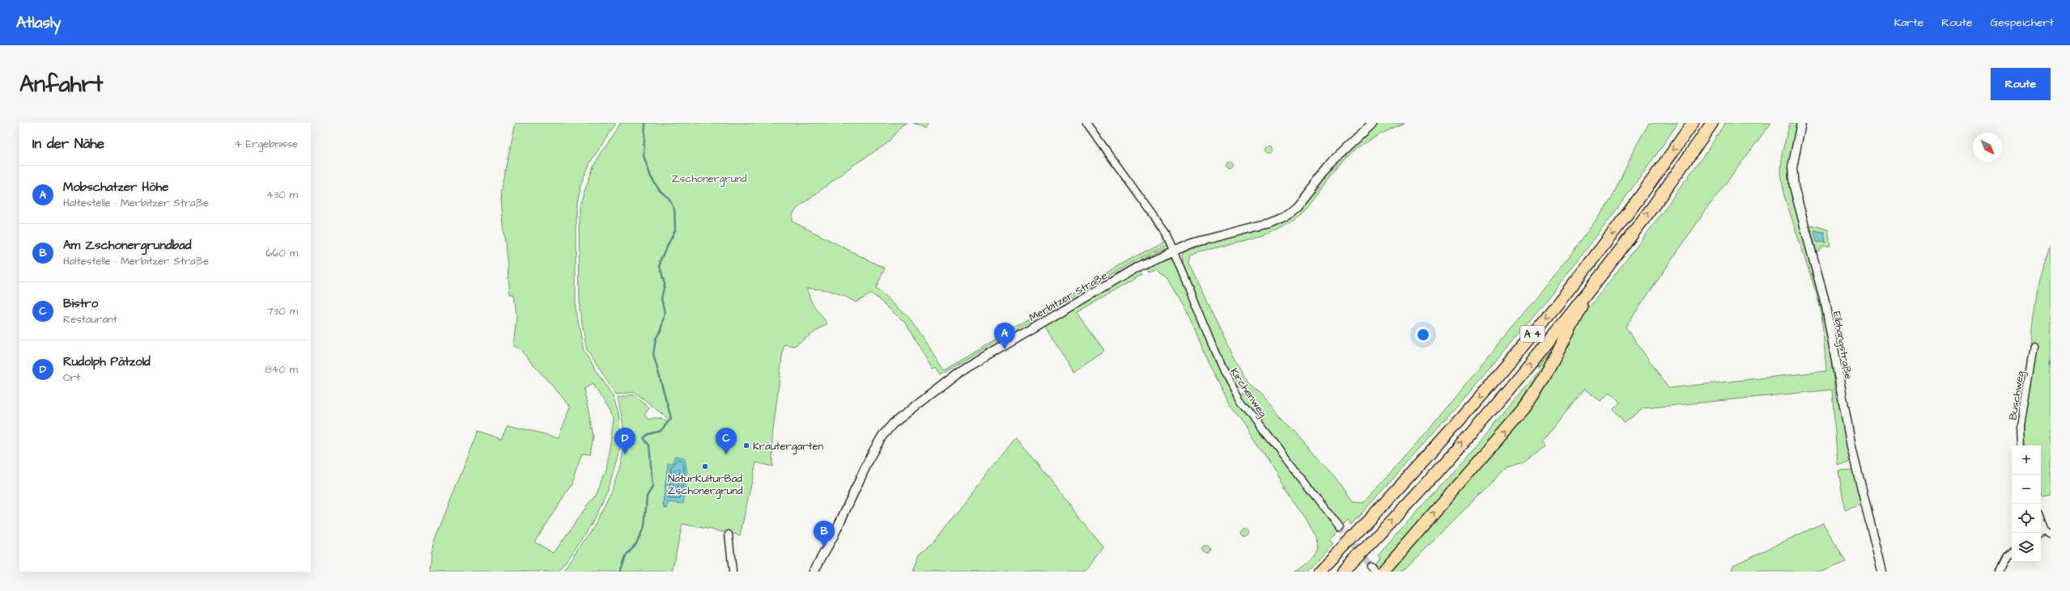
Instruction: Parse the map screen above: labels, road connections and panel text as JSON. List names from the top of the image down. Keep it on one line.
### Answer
{"streets":{"highway":["A 4"],"street":["Merbitzer Straße","Elbhangstraße","Kirchenweg","Buschweg"]},"crossings":[["Merbitzer Straße","Kirchenweg"]],"parks":["Zschonergrund"],"places":["Kräutergarten","NaturKulturBad Zschonergrund"],"north":"bottom right","page":{"header":"Atlasly","nav":["Karte","Route","Gespeichert"],"buttons":"Route","title":"Anfahrt","heading":["In der Nähe","4 Ergebnisse"],"list":[{"mark":"A","name":"Mobschatzer Höhe","note":"Haltestelle · Merbitzer Straße","value":"430 m"},{"mark":"B","name":"Am Zschonergrundbad","note":"Haltestelle · Merbitzer Straße","value":"660 m"},{"mark":"C","name":"Bistro","note":"Restaurant","value":"730 m"},{"mark":"D","name":"Rudolph Pätzold","note":"Ort","value":"840 m"}],"pins":["A","C","D","B"],"map_buttons":["+","−"]}}
